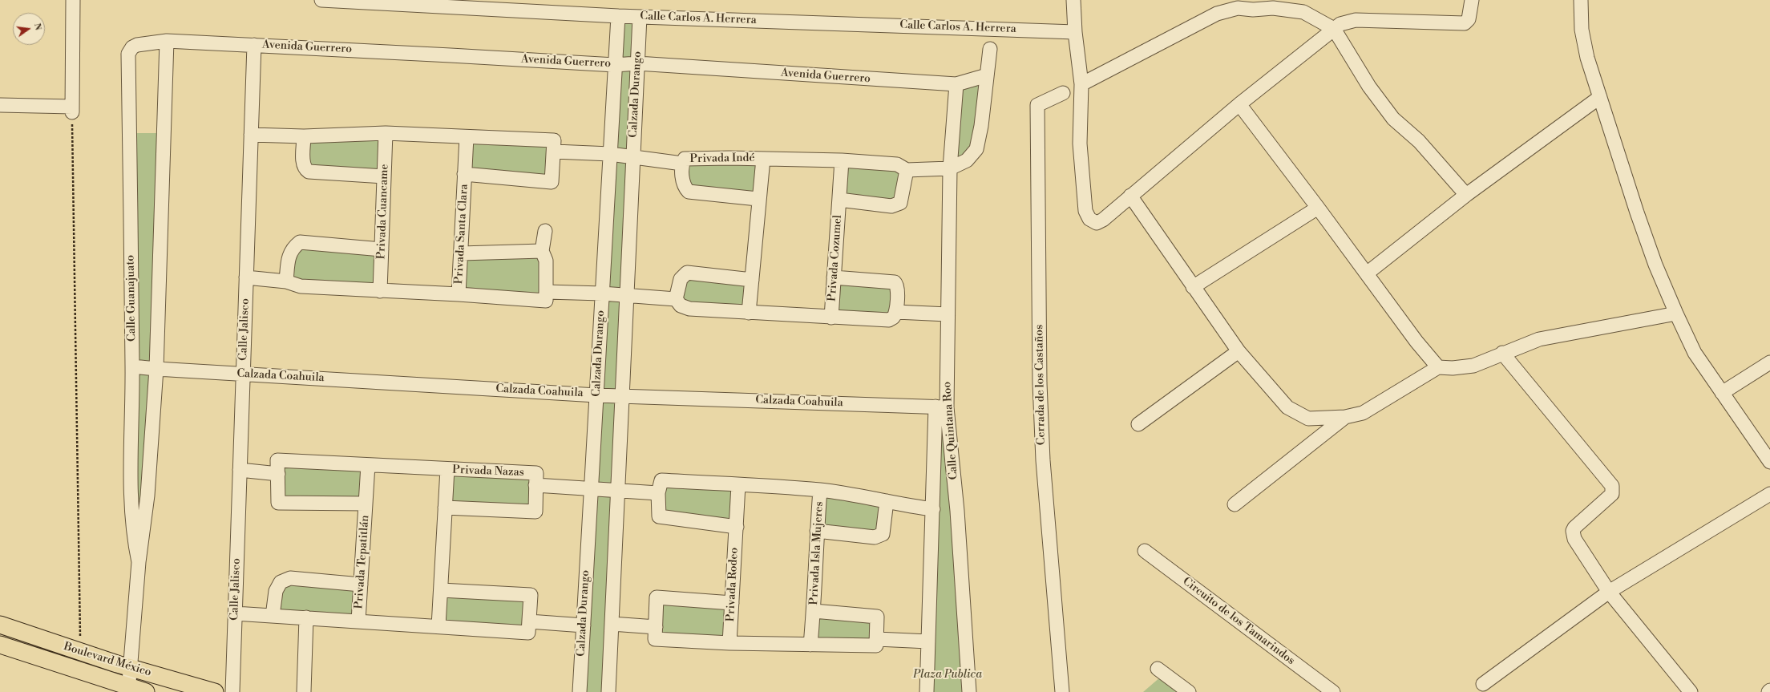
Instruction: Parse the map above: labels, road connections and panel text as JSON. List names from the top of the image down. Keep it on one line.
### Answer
{"streets":{"main road":["Boulevard México"],"street":["Calle Carlos A. Herrera","Avenida Guerrero","Calzada Durango","Privada Indé","Privada Cuancame","Privada Santa Clara","Privada Cozumel","Calle Guanajuato","Calle Jalisco","Calzada Coahuila","Cerrada de los Castaños","Calle Quintana Roo","Privada Nazas","Privada Isla Mujeres","Privada Tepatitlán","Privada Rodeo","Circuito de los Tamarindos"]},"crossings":[["Calle Carlos A. Herrera","Calzada Durango"],["Avenida Guerrero","Calzada Durango"],["Avenida Guerrero","Calle Guanajuato"],["Avenida Guerrero","Calle Jalisco"],["Avenida Guerrero","Calle Quintana Roo"],["Calzada Durango","Privada Indé"],["Calzada Durango","Calzada Coahuila"],["Calzada Durango","Privada Nazas"],["Calle Guanajuato","Calzada Coahuila"],["Calle Guanajuato","Boulevard México"],["Calle Jalisco","Calzada Coahuila"],["Calzada Coahuila","Calle Quintana Roo"],["Calle Quintana Roo","Privada Isla Mujeres"]],"parks":["Plaza Publica"],"north":"right"}
